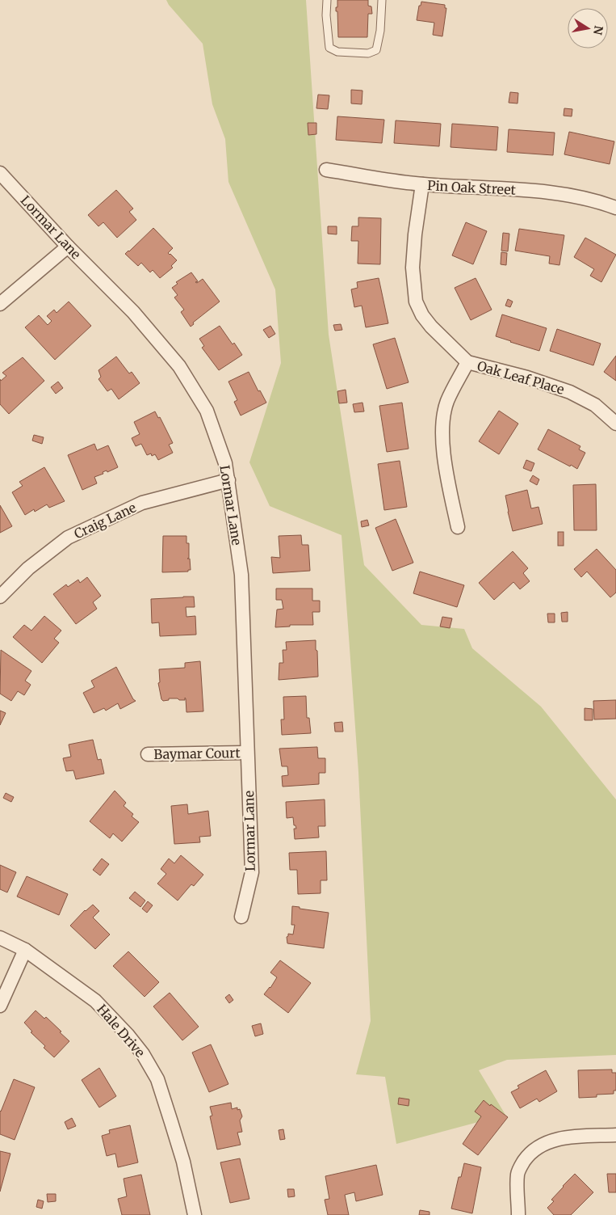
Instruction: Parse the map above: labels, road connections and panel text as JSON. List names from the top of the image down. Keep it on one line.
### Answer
{"streets":{"street":["Pin Oak Street","Lormar Lane","Oak Leaf Place","Craig Lane","Baymar Court","Hale Drive"]},"crossings":[["Pin Oak Street","Oak Leaf Place"],["Lormar Lane","Craig Lane"],["Lormar Lane","Baymar Court"]],"north":"right"}
